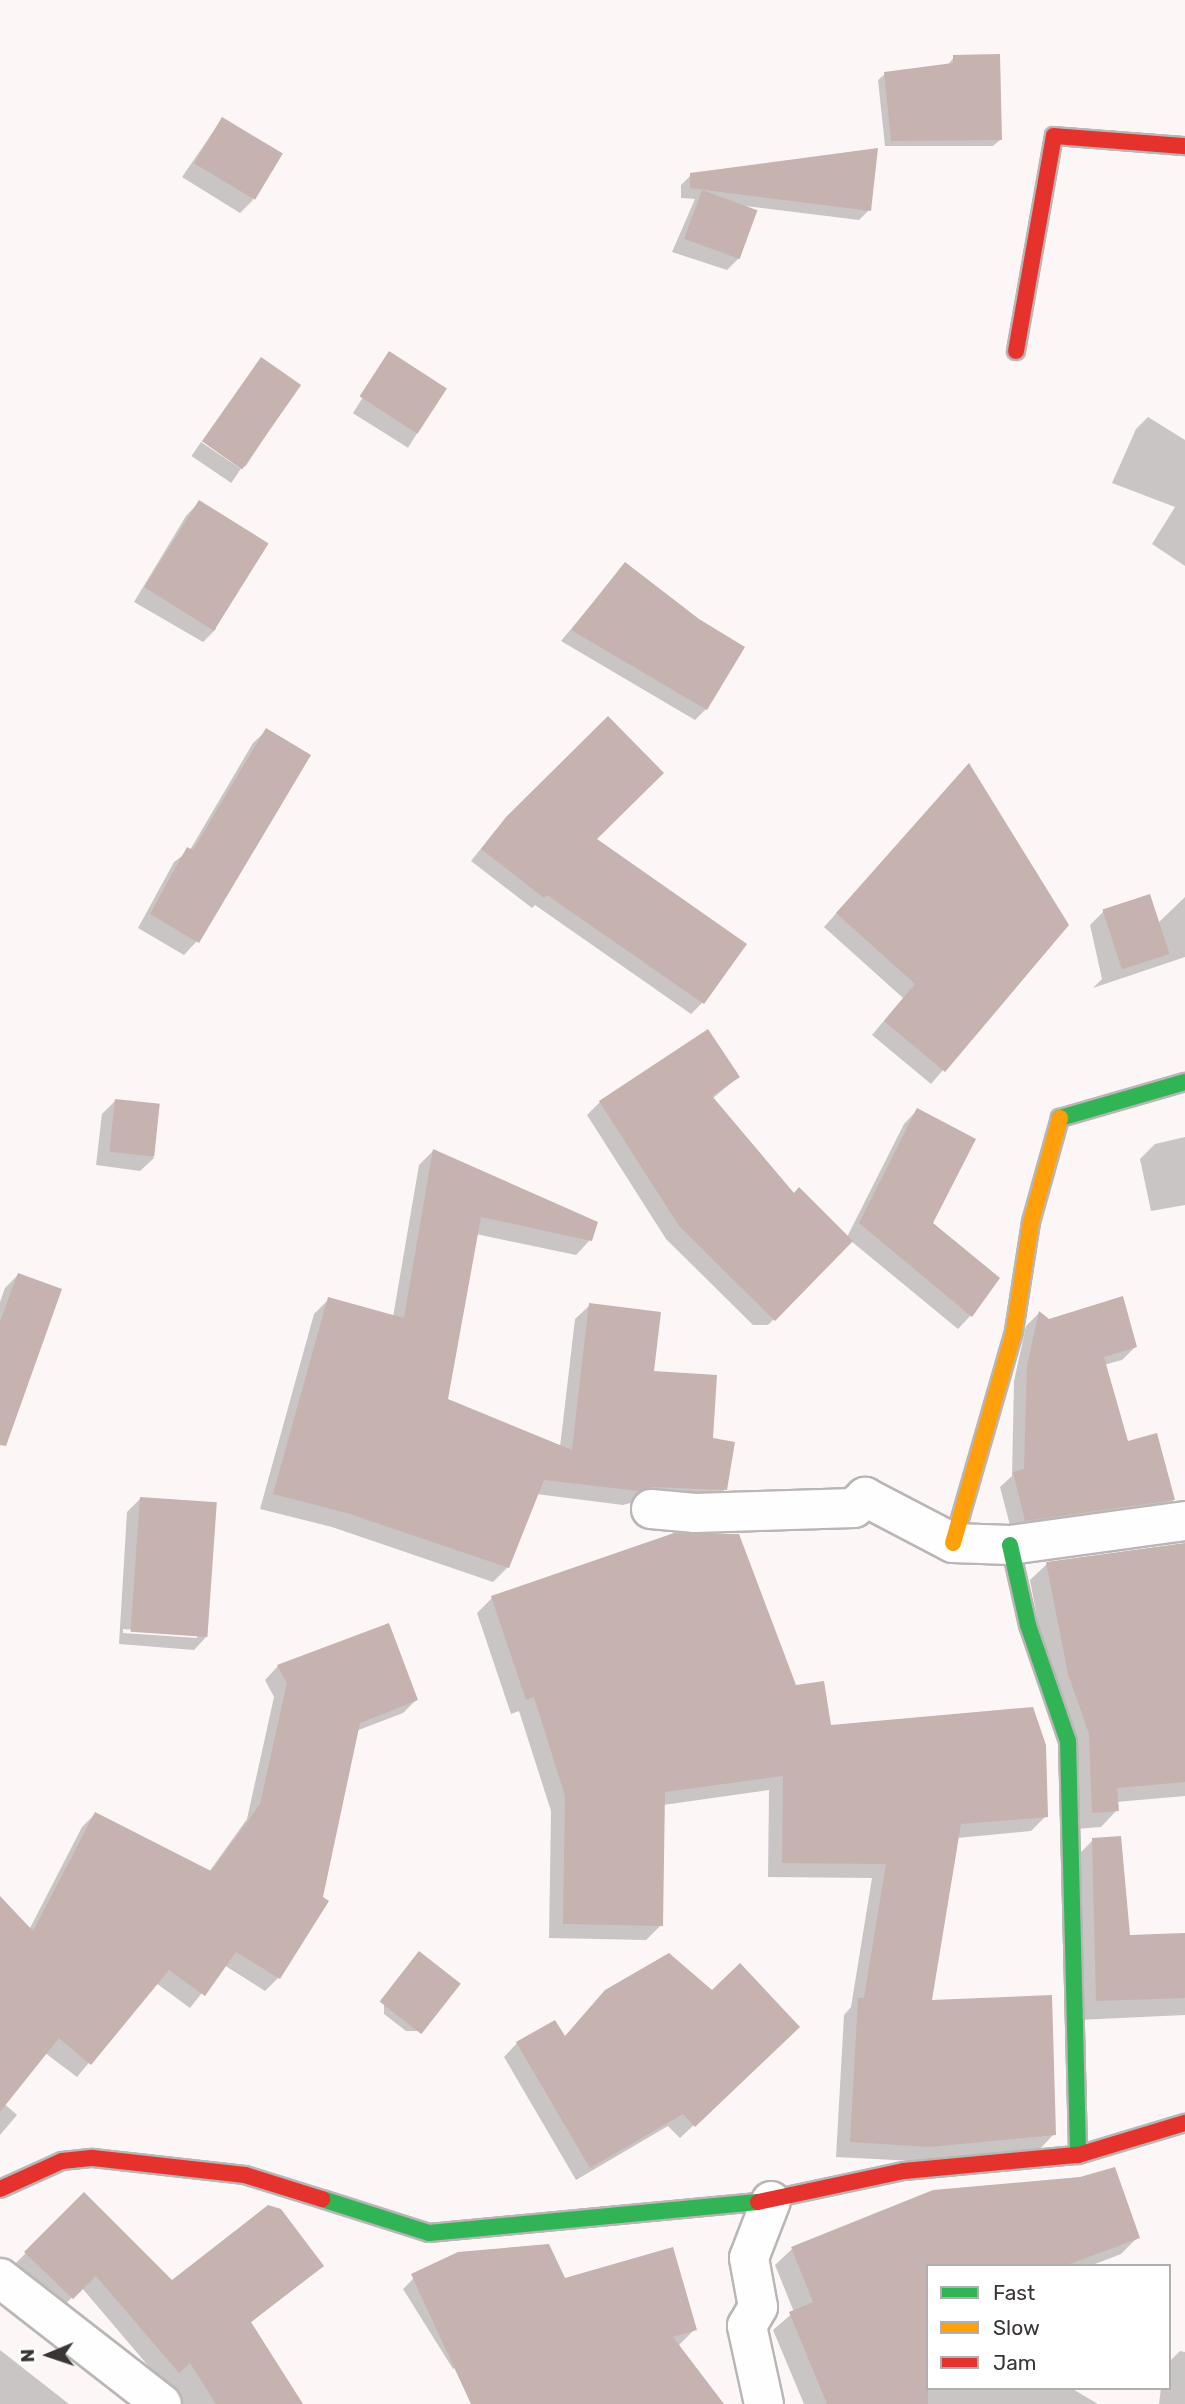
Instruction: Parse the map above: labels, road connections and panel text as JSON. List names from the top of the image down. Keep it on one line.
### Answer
{"legend":["Fast","Slow","Jam"],"north":"left"}
